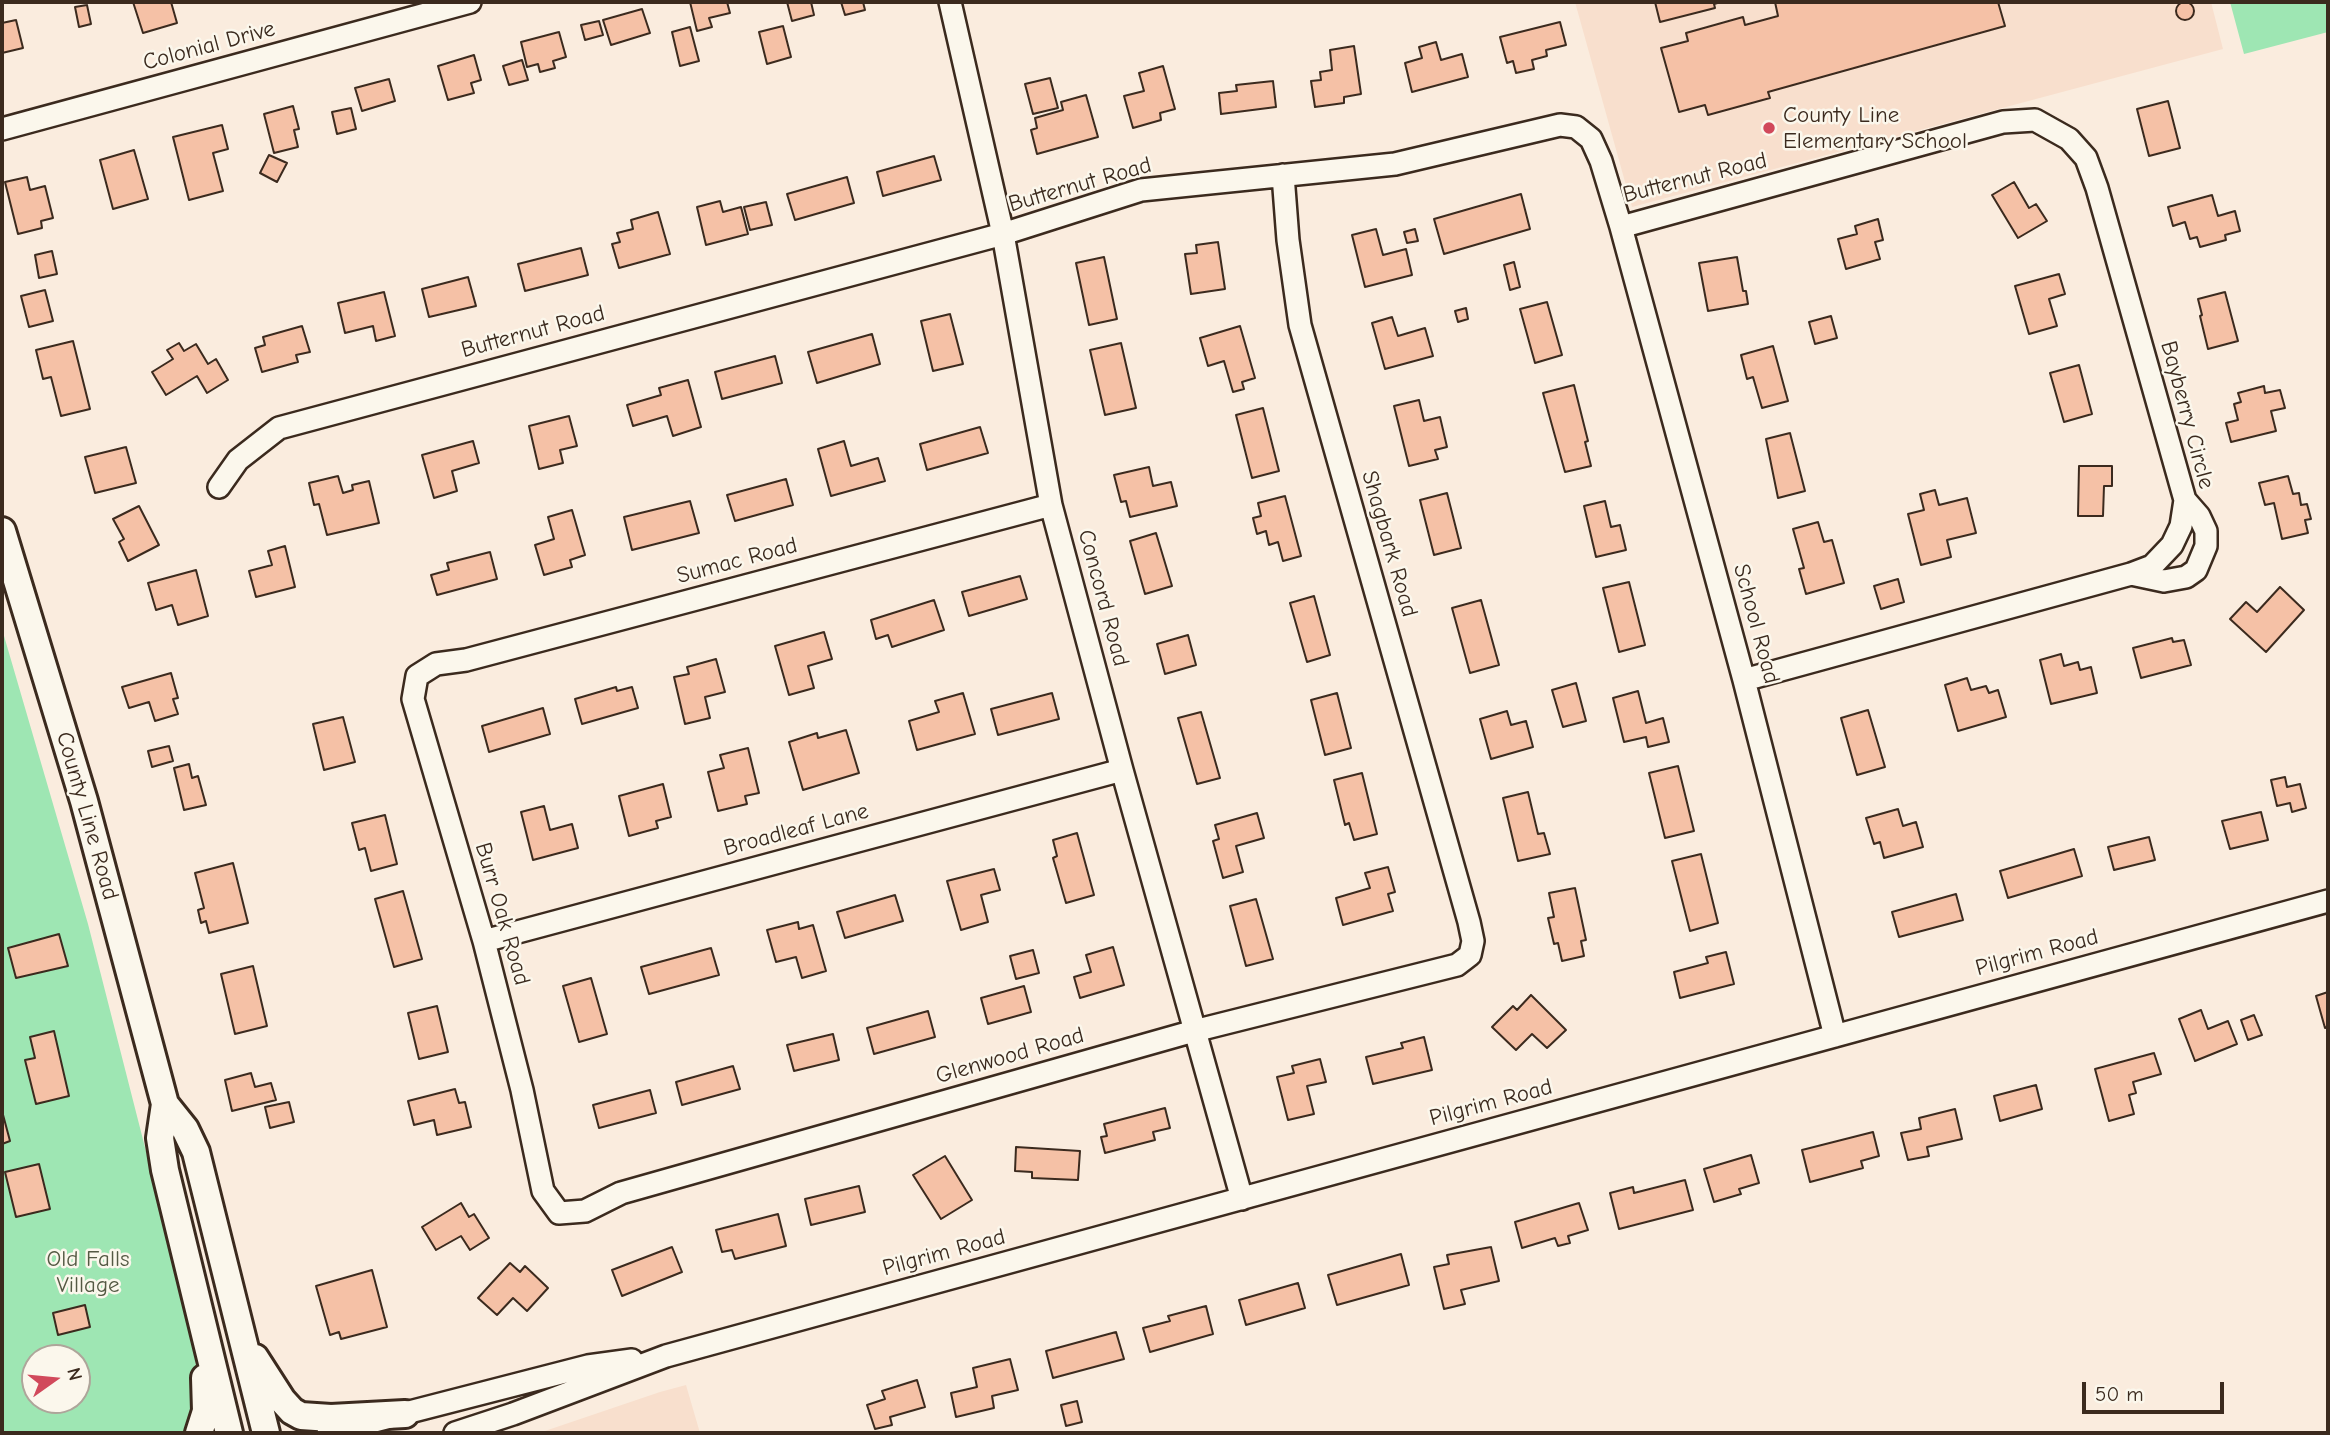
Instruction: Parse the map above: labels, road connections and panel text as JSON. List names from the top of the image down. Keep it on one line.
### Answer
{"streets":{"main road":["County Line Road"],"street":["Colonial Drive","Butternut Road","Bayberry Circle","Shagbark Road","Sumac Road","Concord Road","School Road","Broadleaf Lane","Burr Oak Road","Pilgrim Road","Glenwood Road"]},"crossings":[["Butternut Road","Bayberry Circle"],["Butternut Road","Shagbark Road"],["Butternut Road","Concord Road"],["Butternut Road","School Road"],["Bayberry Circle","School Road"],["Shagbark Road","Glenwood Road"],["Sumac Road","Concord Road"],["Sumac Road","Burr Oak Road"],["Concord Road","Broadleaf Lane"],["Concord Road","Pilgrim Road"],["Concord Road","Glenwood Road"],["School Road","Pilgrim Road"],["Broadleaf Lane","Burr Oak Road"],["Burr Oak Road","Glenwood Road"]],"parks":["Old Falls Village"],"places":["County Line Elementary School"],"scale_bar":"50 m","north":"right"}
